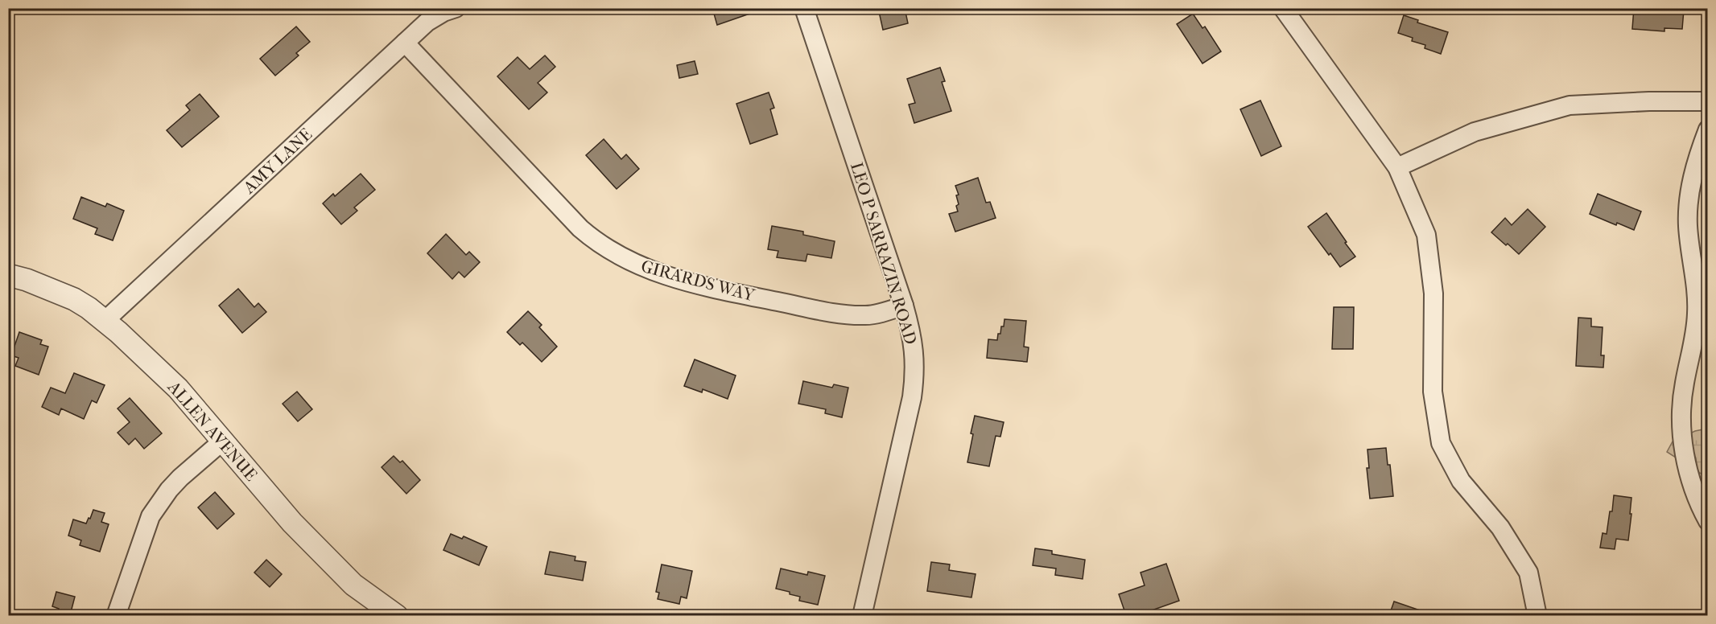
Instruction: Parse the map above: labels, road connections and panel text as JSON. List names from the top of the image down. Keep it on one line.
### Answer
{"streets":{"street":["AMY LANE","LEO P SARRAZIN ROAD","GIRARDS WAY","ALLEN AVENUE"]},"crossings":[["AMY LANE","GIRARDS WAY"],["AMY LANE","ALLEN AVENUE"],["LEO P SARRAZIN ROAD","GIRARDS WAY"]]}
